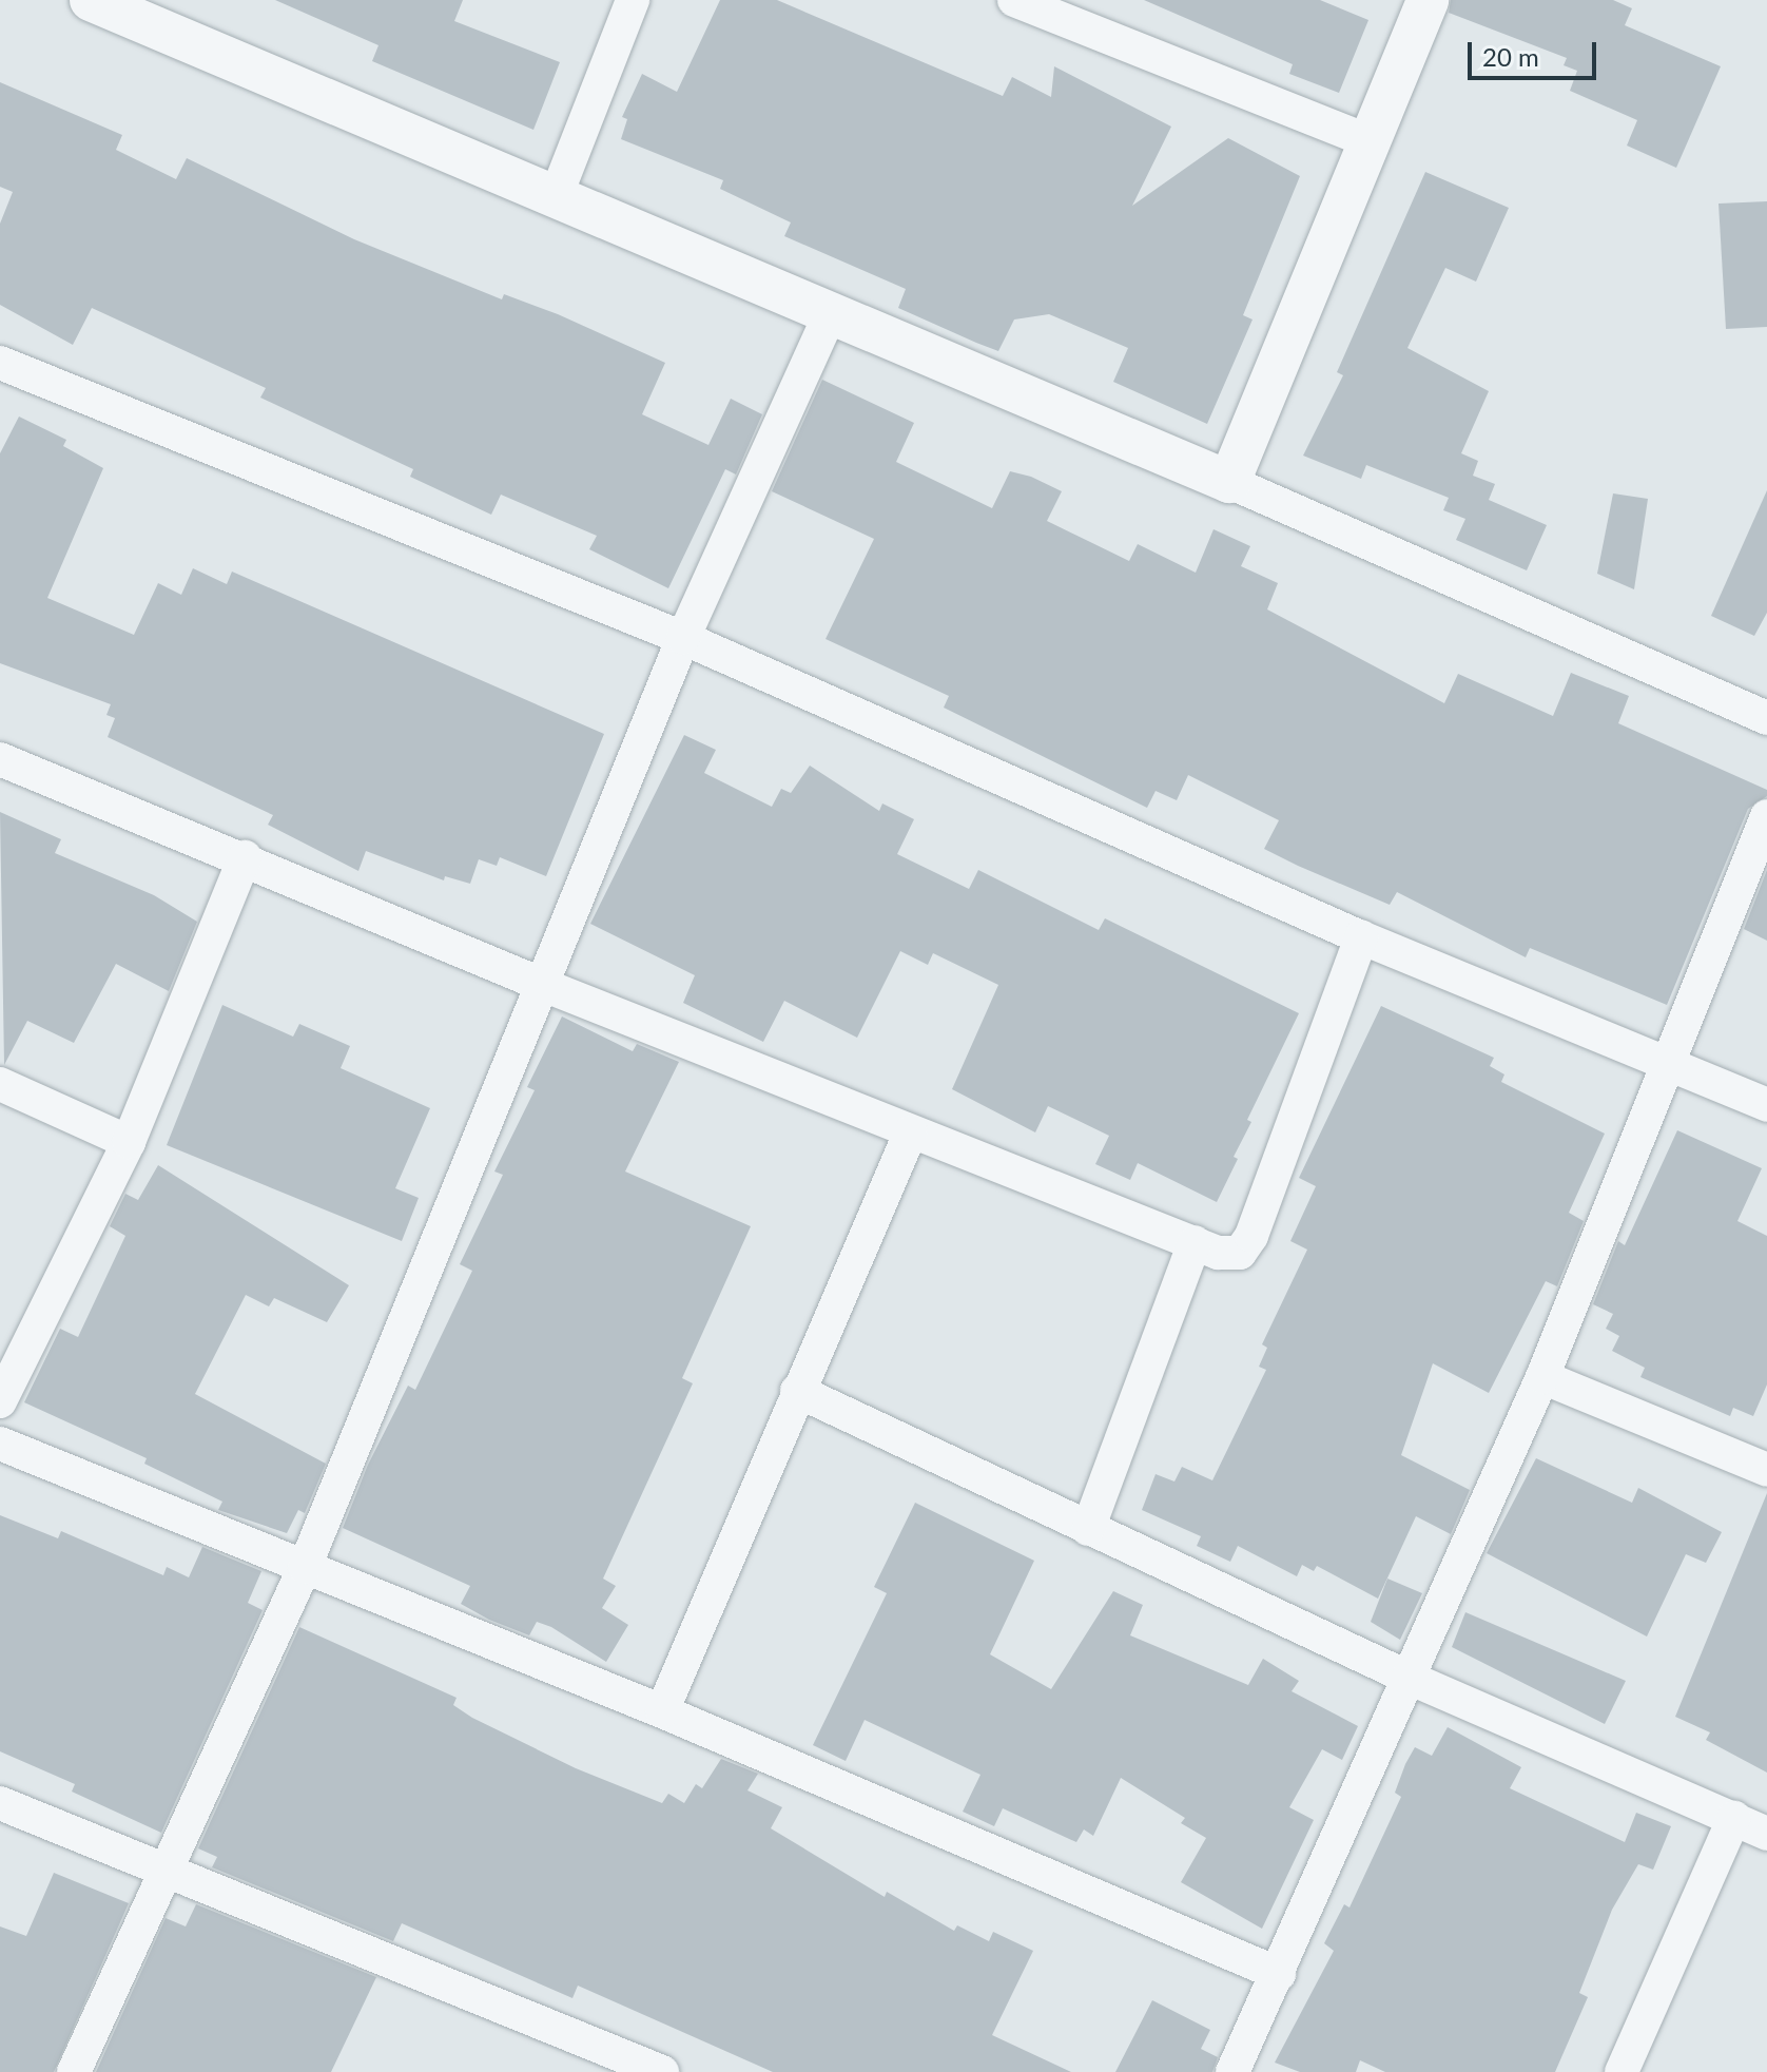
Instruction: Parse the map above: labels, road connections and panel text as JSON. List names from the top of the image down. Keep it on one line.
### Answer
{"scale_bar":"20 m"}
